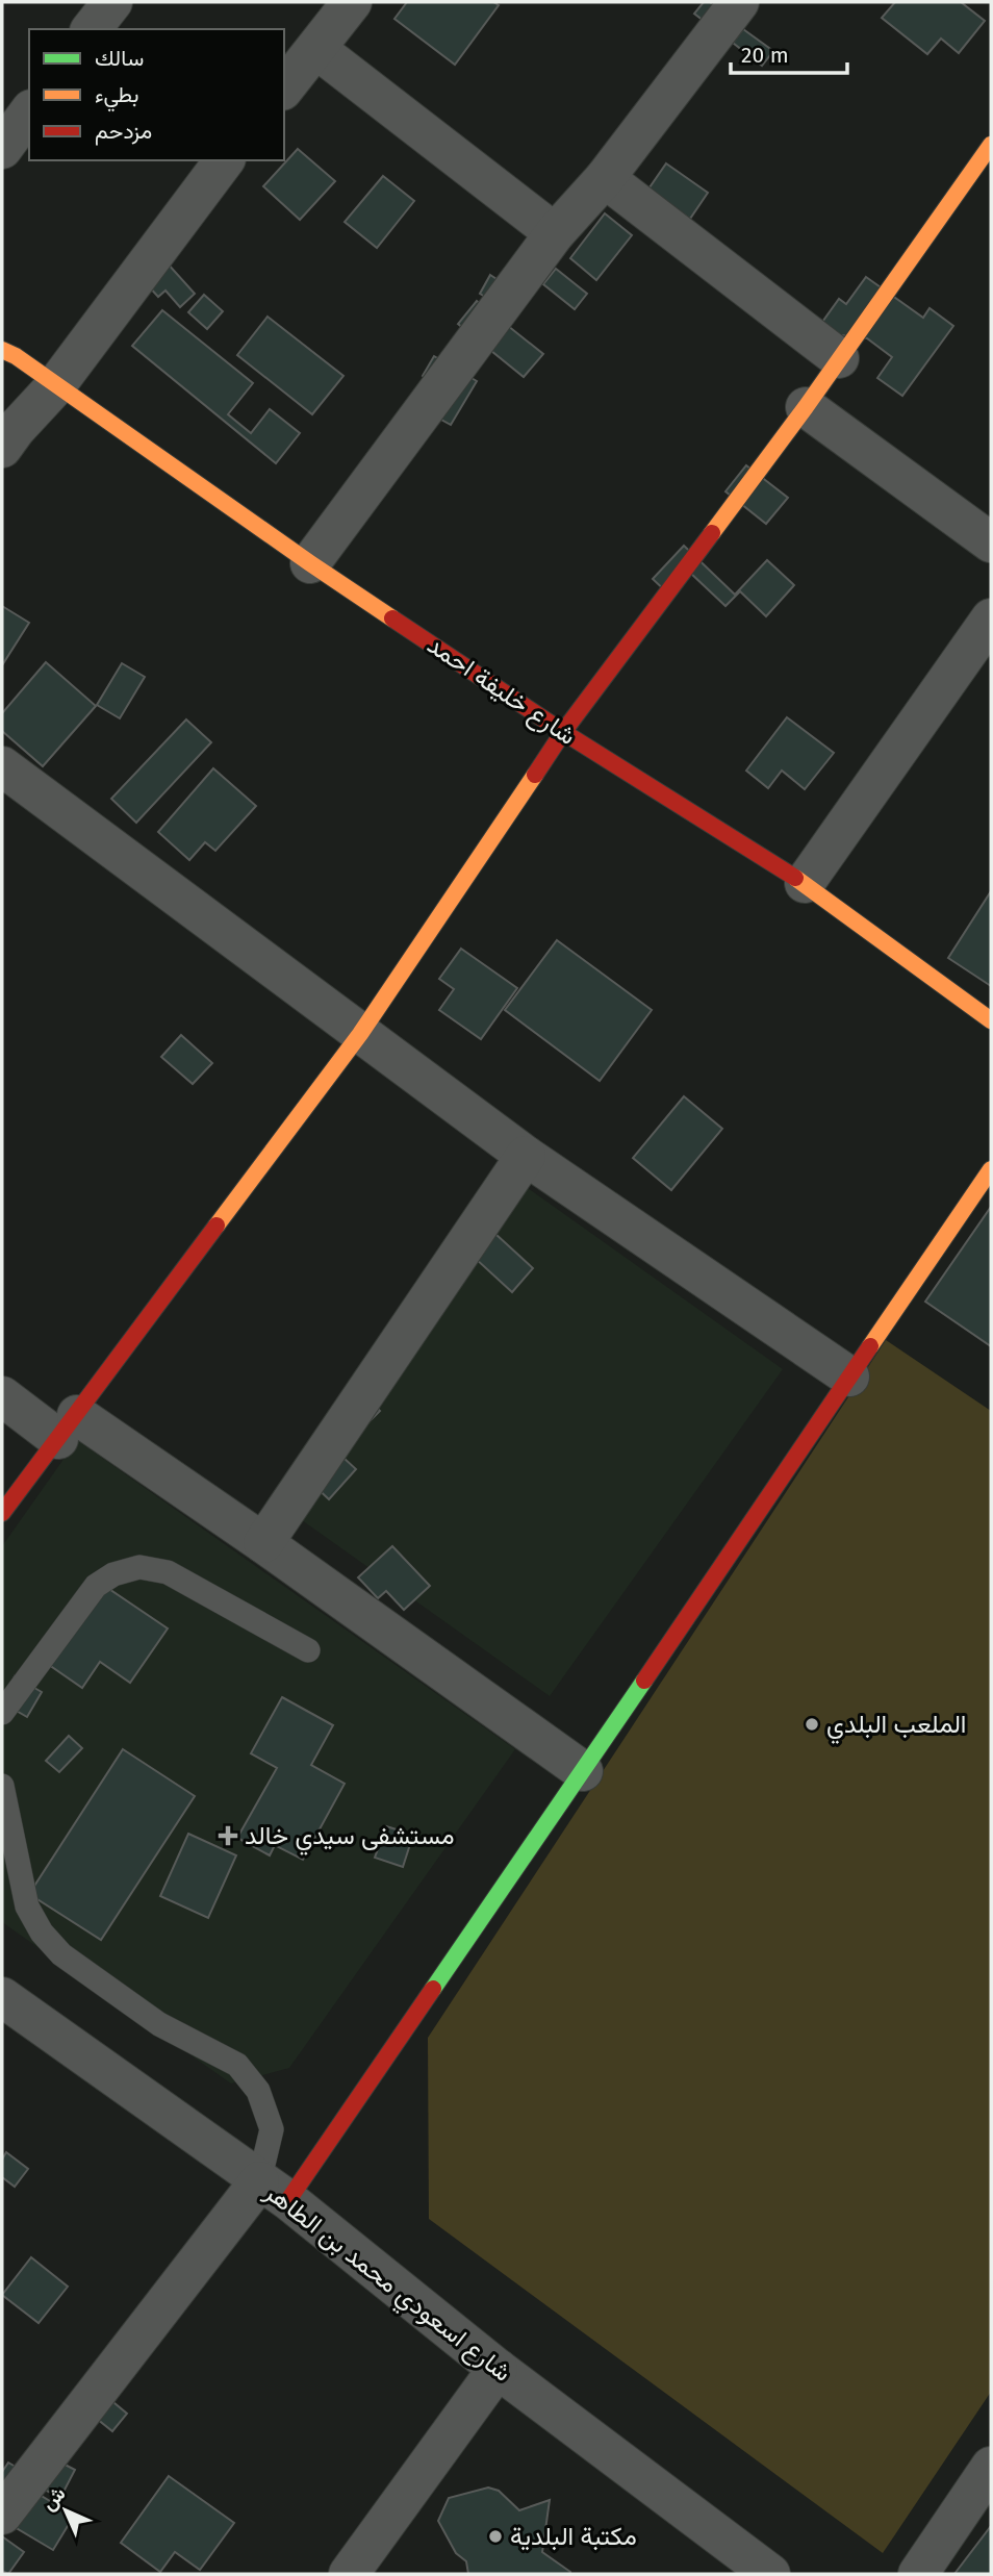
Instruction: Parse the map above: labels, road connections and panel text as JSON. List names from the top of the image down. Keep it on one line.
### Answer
{"streets":{"street":["شارع خليفة احمد","شارع اسعودي محمد بن الطاهر"]},"places":{"other":["الملعب البلدي","مكتبة البلدية"],"health":["مستشفى سيدي خالد"]},"legend":["سالك","بطيء","مزدحم"],"scale_bar":"20 m","north":"top left"}
